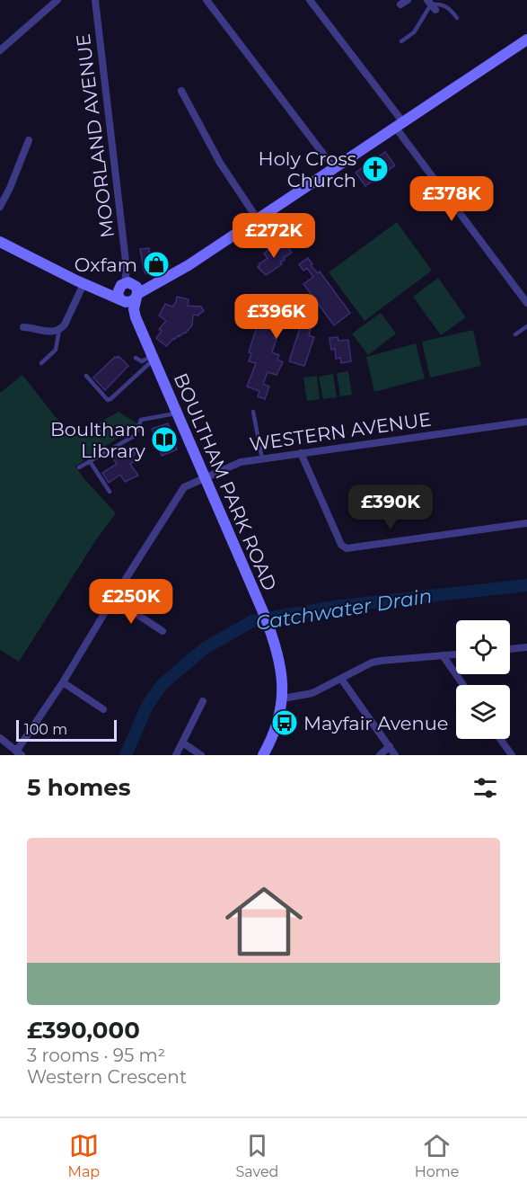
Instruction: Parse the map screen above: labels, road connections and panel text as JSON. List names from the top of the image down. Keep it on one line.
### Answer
{"streets":{"street":["MOORLAND AVENUE","WESTERN AVENUE","BOULTHAM PARK ROAD"]},"crossings":[["MOORLAND AVENUE","BOULTHAM PARK ROAD"],["WESTERN AVENUE","BOULTHAM PARK ROAD"]],"water":["Catchwater Drain"],"places":{"church":["Holy Cross Church"],"shop":["Oxfam"],"library":["Boultham Library"],"bus stop":["Mayfair Avenue"]},"scale_bar":"100 m","page":{"price":["£378K","£272K","£396K","£390K","£250K"],"scale":"100 m","heading":"5 homes","list":[{"name":"£390,000","note":"3 rooms · 95 m² · Western Crescent"}],"tabs":["Map","Saved","Home"]}}
